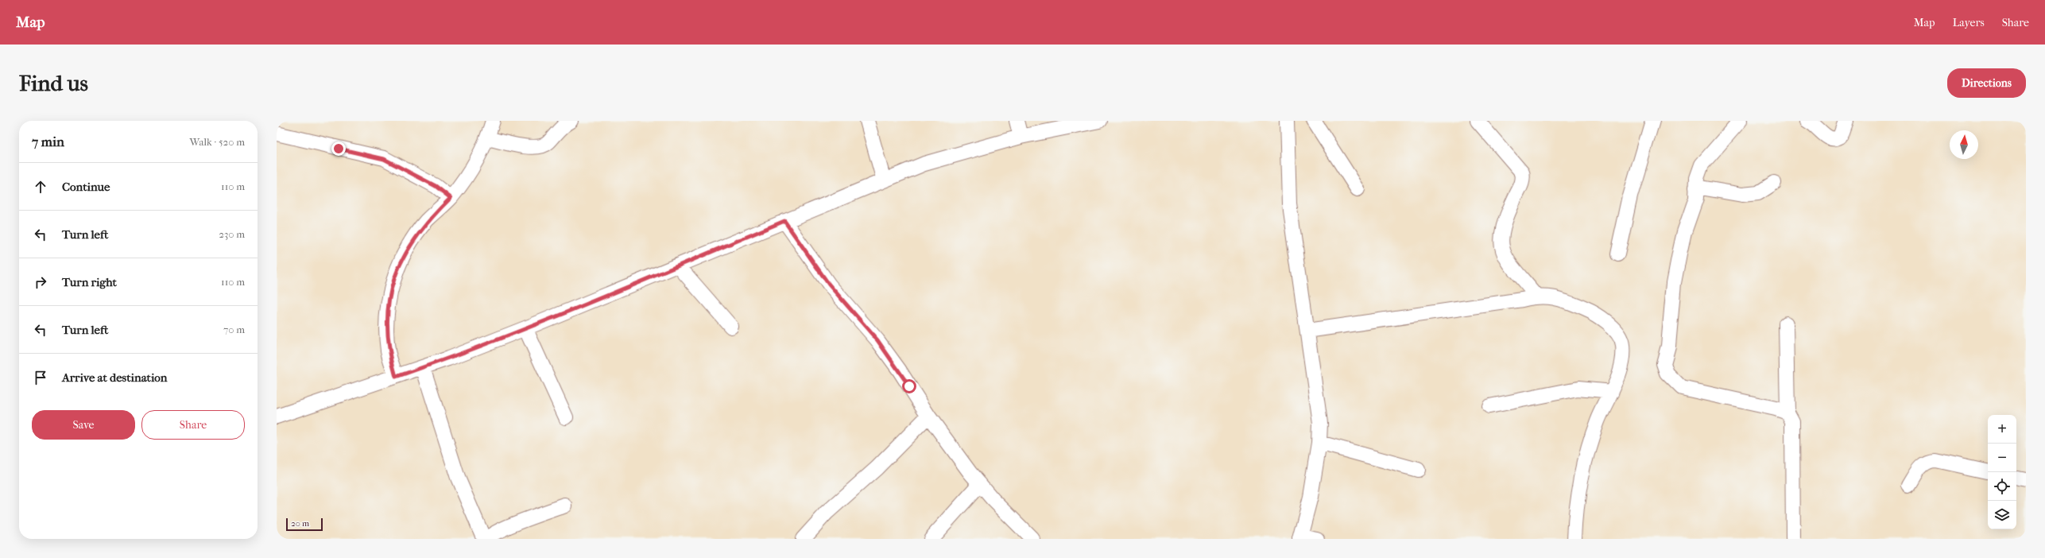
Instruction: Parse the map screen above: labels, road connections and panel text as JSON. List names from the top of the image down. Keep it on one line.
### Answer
{"scale_bar":"20 m","north":"top","page":{"header":"Map","nav":["Map","Layers","Share"],"buttons":["Directions",["Save","Share"]],"title":"Find us","heading":["7 min","Walk · 520 m"],"list":[["Continue","110 m"],["Turn left","230 m"],["Turn right","110 m"],["Turn left","70 m"],"Arrive at destination"],"map_buttons":["+","−"],"scale":"20 m"}}
